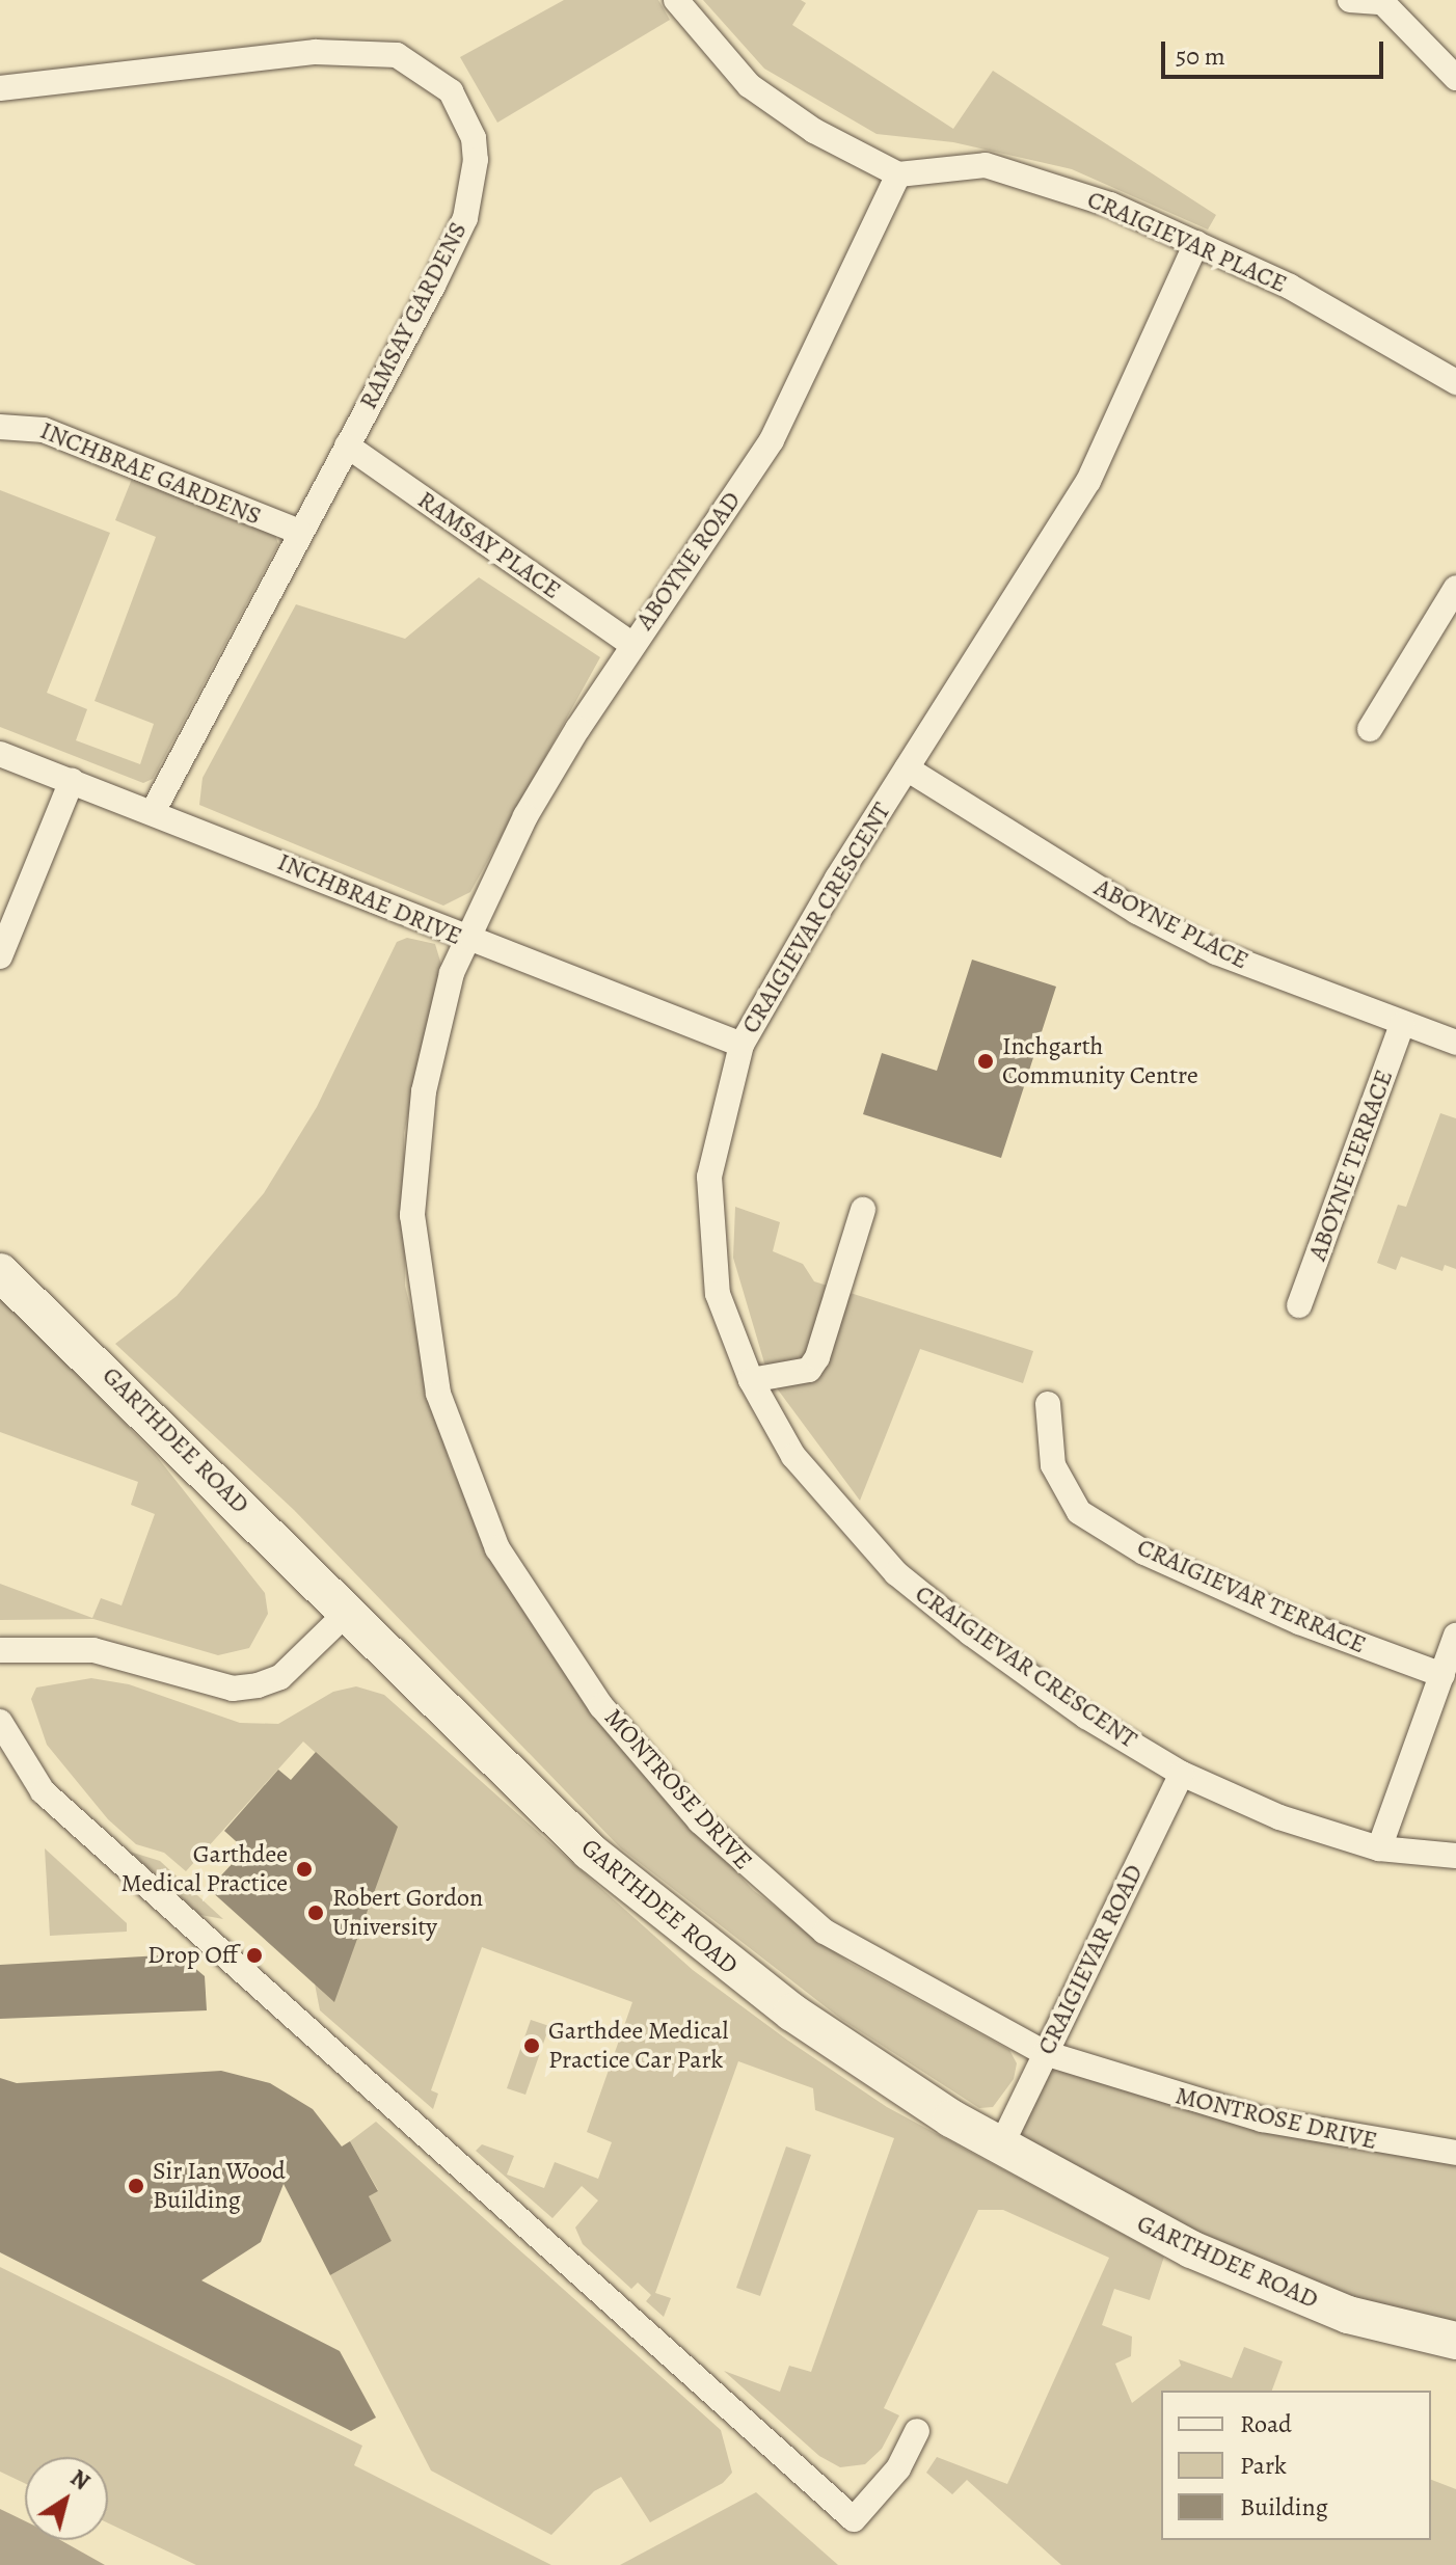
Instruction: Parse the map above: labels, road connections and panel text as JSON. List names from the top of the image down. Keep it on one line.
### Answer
{"streets":{"street":["CRAIGIEVAR PLACE","RAMSAY GARDENS","INCHBRAE GARDENS","RAMSAY PLACE","ABOYNE ROAD","INCHBRAE DRIVE","CRAIGIEVAR CRESCENT","ABOYNE PLACE","ABOYNE TERRACE","GARTHDEE ROAD","CRAIGIEVAR TERRACE","MONTROSE DRIVE","CRAIGIEVAR ROAD"]},"crossings":[["CRAIGIEVAR PLACE","ABOYNE ROAD"],["CRAIGIEVAR PLACE","CRAIGIEVAR CRESCENT"],["RAMSAY GARDENS","INCHBRAE GARDENS"],["RAMSAY GARDENS","RAMSAY PLACE"],["RAMSAY GARDENS","INCHBRAE DRIVE"],["RAMSAY PLACE","ABOYNE ROAD"],["ABOYNE ROAD","INCHBRAE DRIVE"],["ABOYNE ROAD","MONTROSE DRIVE"],["INCHBRAE DRIVE","CRAIGIEVAR CRESCENT"],["INCHBRAE DRIVE","MONTROSE DRIVE"],["CRAIGIEVAR CRESCENT","ABOYNE PLACE"],["CRAIGIEVAR CRESCENT","CRAIGIEVAR ROAD"],["ABOYNE PLACE","ABOYNE TERRACE"],["GARTHDEE ROAD","CRAIGIEVAR ROAD"],["MONTROSE DRIVE","CRAIGIEVAR ROAD"]],"places":["Inchgarth Community Centre","Garthdee Medical Practice","Robert Gordon University","Drop Off","Garthdee Medical Practice Car Park","Sir Ian Wood Building"],"legend":["Road","Park","Building"],"scale_bar":"50 m","north":"top right"}
